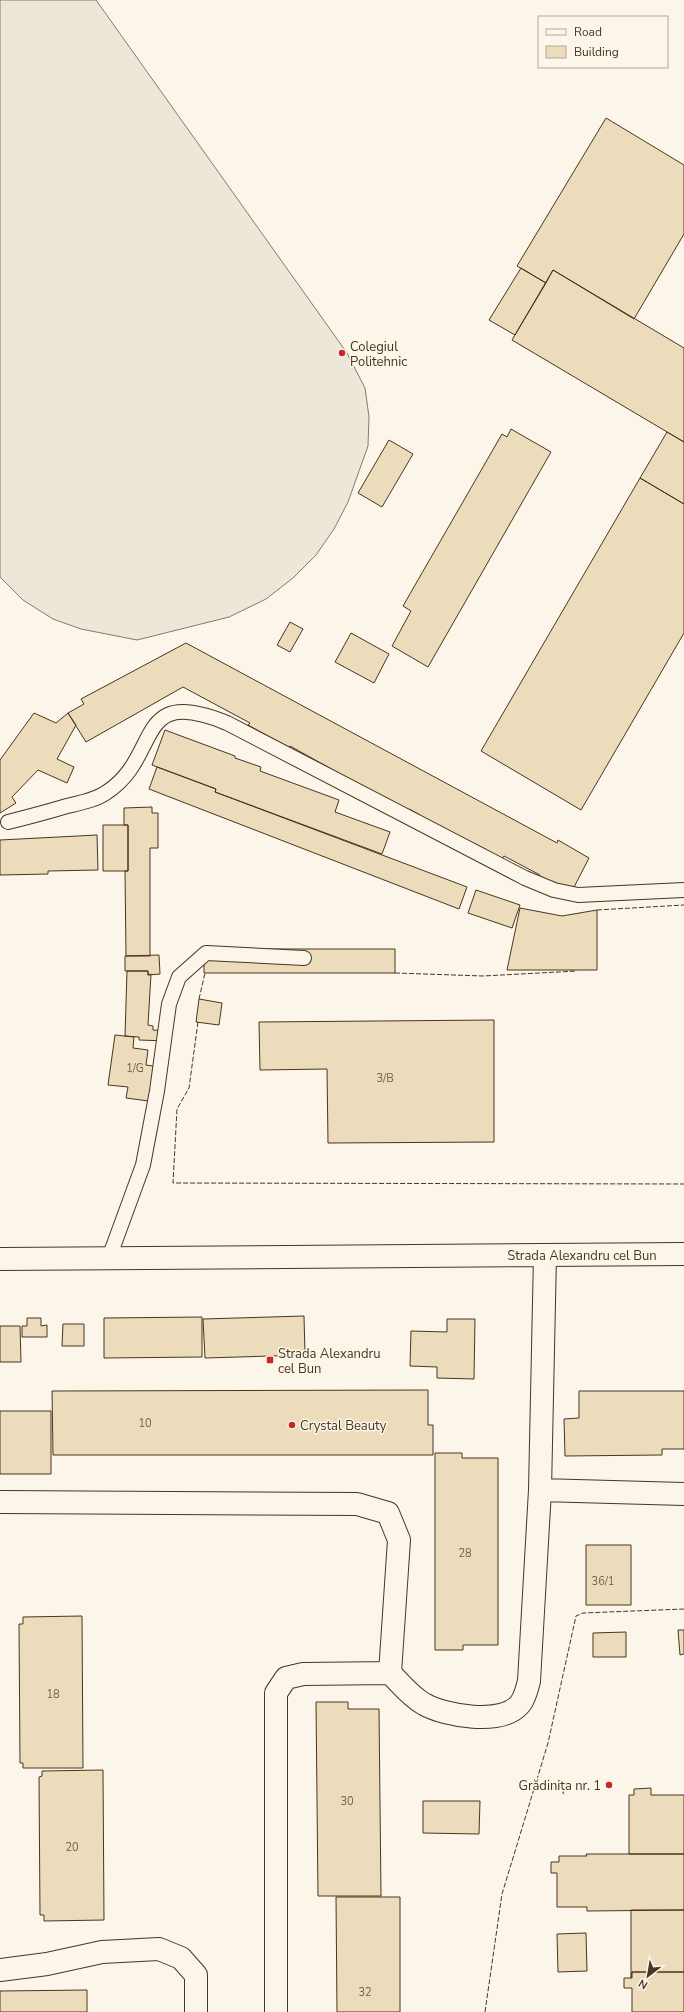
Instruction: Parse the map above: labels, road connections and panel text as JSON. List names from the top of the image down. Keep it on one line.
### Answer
{"streets":{"street":["Strada Alexandru cel Bun"]},"places":{"other":["Colegiul Politehnic","Crystal Beauty","Grădinița nr. 1"],"transit":["Strada Alexandru cel Bun"]},"house_numbers":["1/G","3/B","10","28","36/1","18","30","20","32"],"legend":["Road","Building"],"north":"bottom left"}
